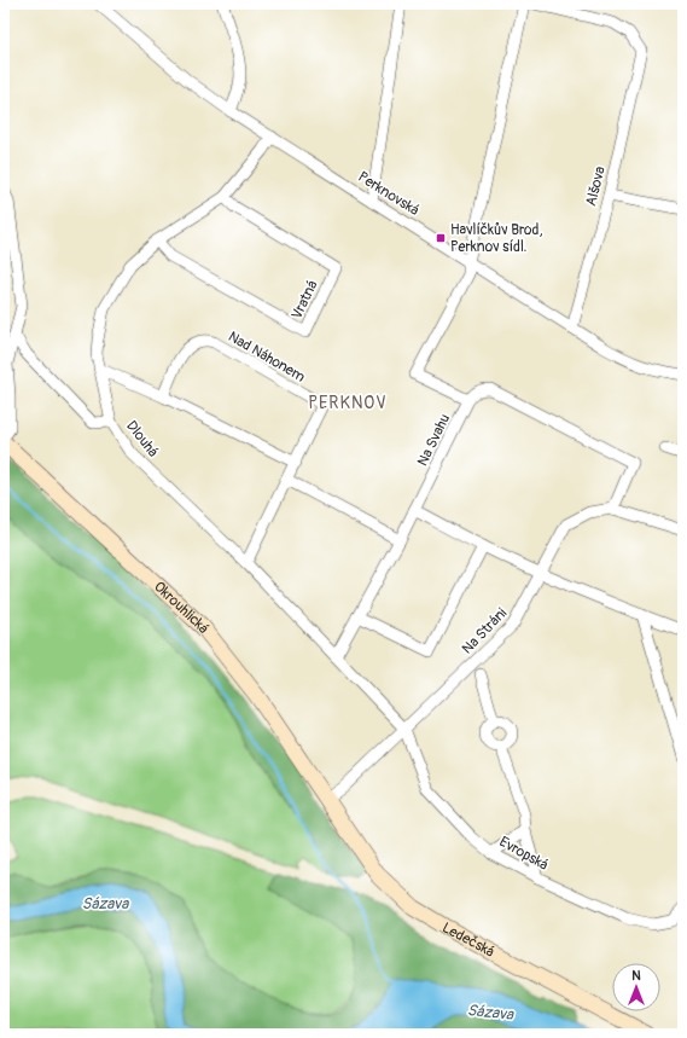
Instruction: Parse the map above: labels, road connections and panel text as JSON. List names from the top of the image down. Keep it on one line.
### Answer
{"streets":{"main road":["Okrouhlická","Ledečská"],"street":["Alšova","Perknovská","Vratná","Nad Náhonem","Dlouhá","Na Svahu","Na Stráni","Evropská"]},"crossings":[["Alšova","Perknovská"],["Perknovská","Dlouhá"],["Vratná","Dlouhá"],["Dlouhá","Na Svahu"],["Dlouhá","Na Stráni"],["Dlouhá","Evropská"],["Okrouhlická","Na Stráni"],["Okrouhlická","Ledečská"],["Na Stráni","Evropská"],["Na Stráni","Ledečská"]],"districts":["PERKNOV"],"water":["Sázava"],"places":{"transit":["Havlíčkův Brod, Perknov sídl."]},"north":"top"}
